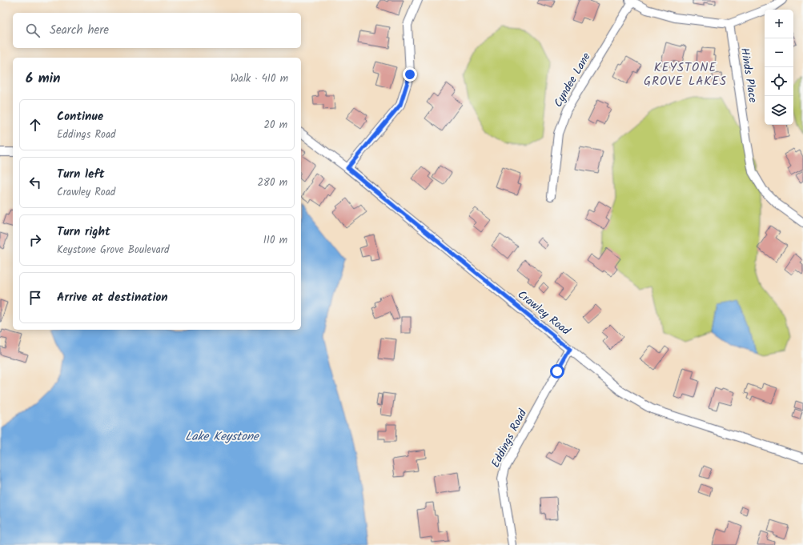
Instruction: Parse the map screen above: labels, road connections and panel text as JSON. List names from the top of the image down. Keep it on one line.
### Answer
{"streets":{"street":["Hinds Place","Cyndee Lane","Crawley Road","Eddings Road"]},"crossings":[["Crawley Road","Eddings Road"]],"districts":["KEYSTONE GROVE LAKES"],"water":["Lake Keystone"],"page":{"map_buttons":["+","−"],"search":"Search here","heading":["6 min","Walk · 410 m"],"list":[["Continue","Eddings Road","20 m"],["Turn left","Crawley Road","280 m"],["Turn right","Keystone Grove Boulevard","110 m"],"Arrive at destination"]}}
